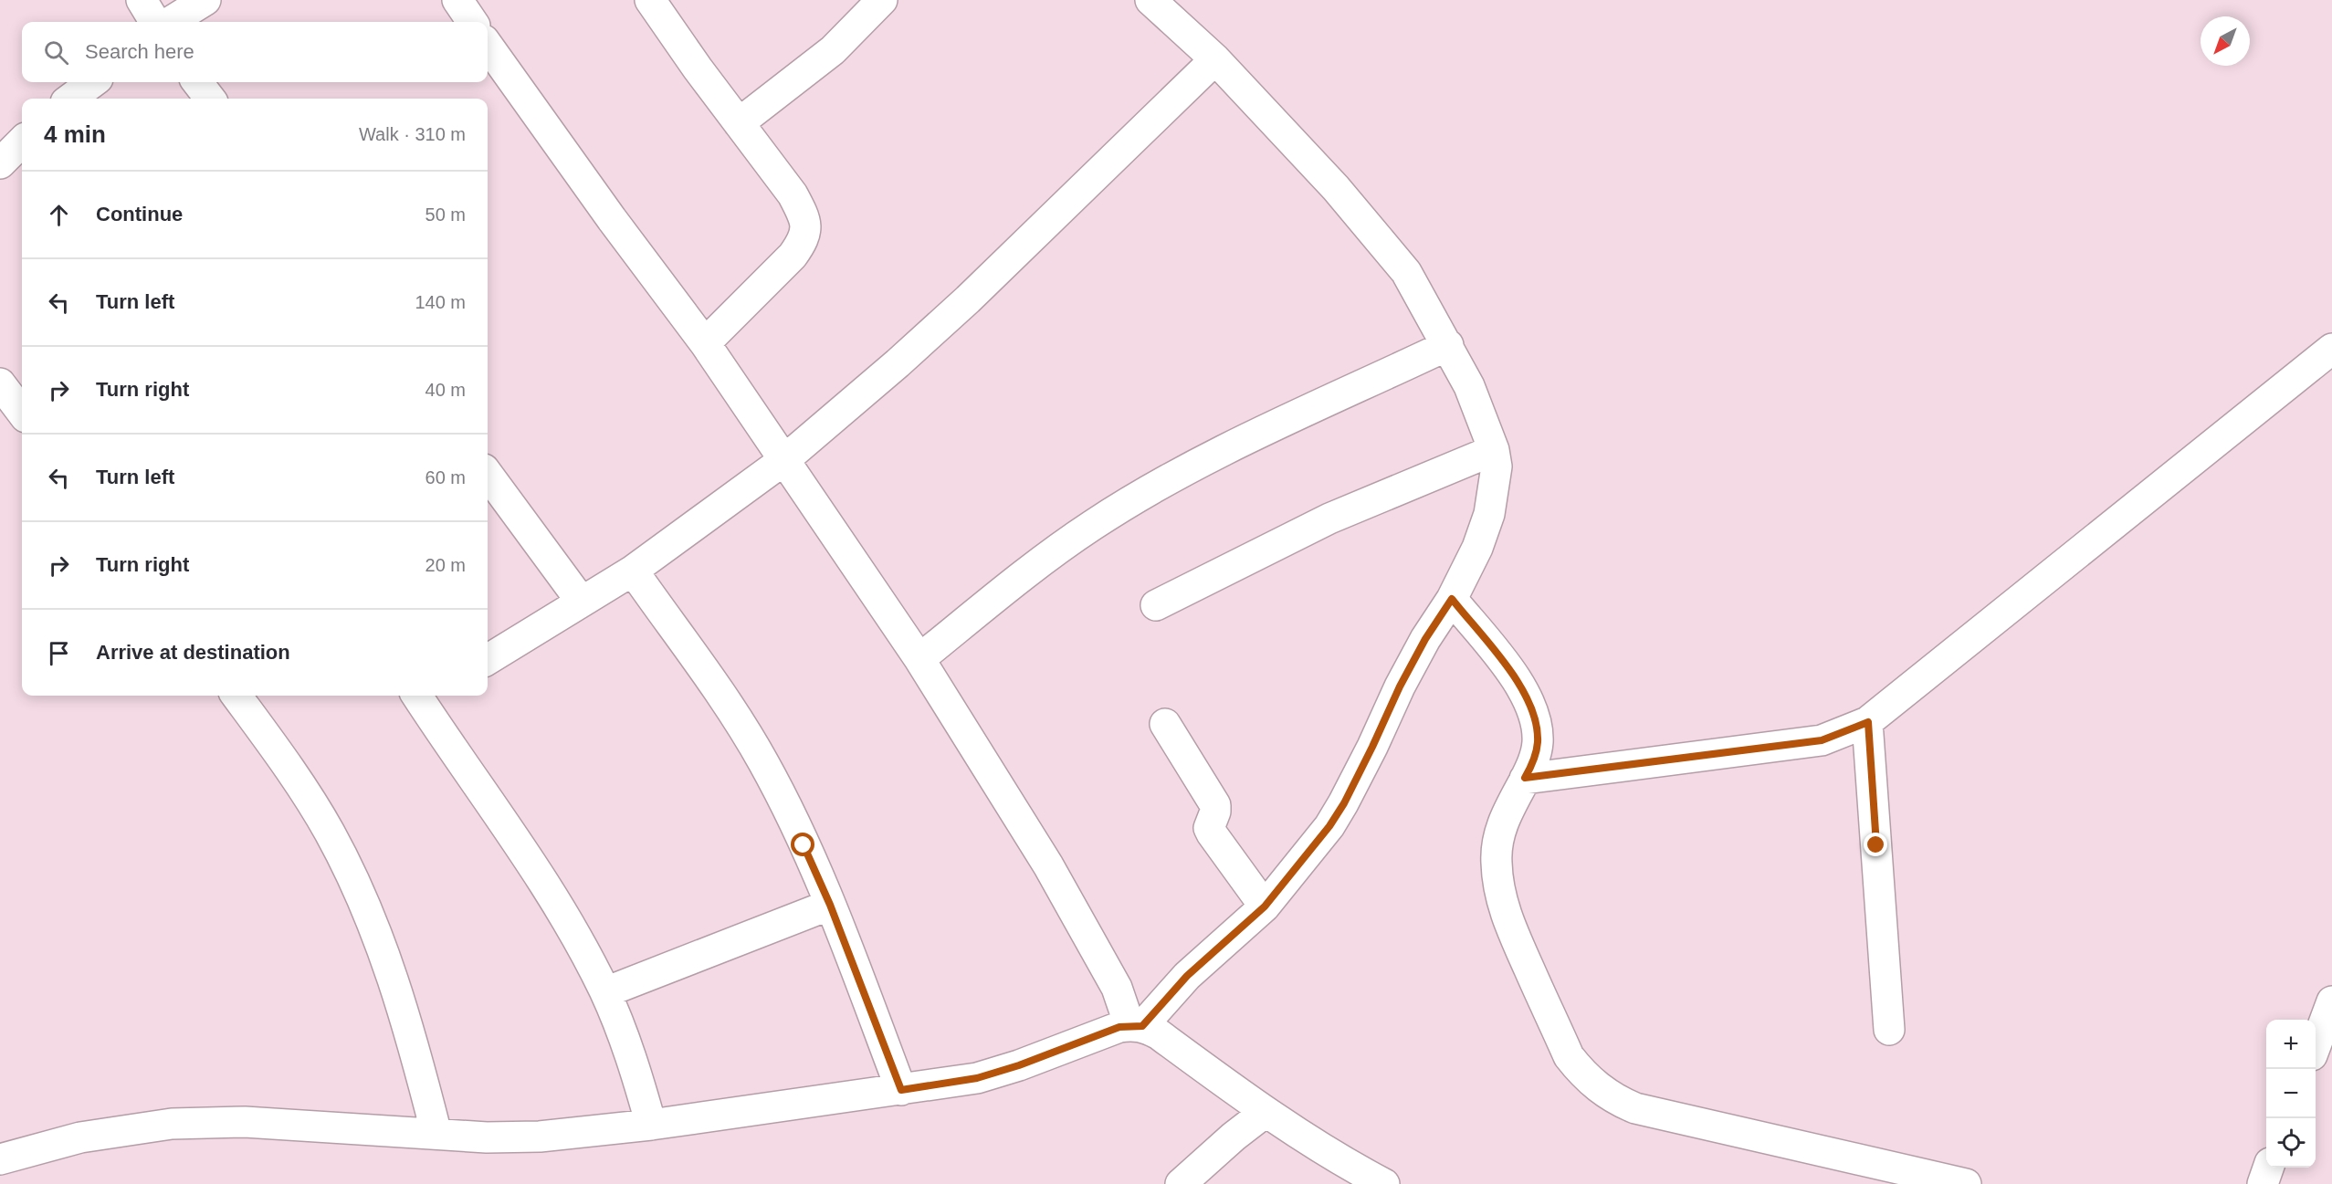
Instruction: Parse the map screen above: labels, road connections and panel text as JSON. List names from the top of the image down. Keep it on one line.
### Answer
{"north":"bottom left","page":{"search":"Search here","heading":["4 min","Walk · 310 m"],"list":[["Continue","50 m"],["Turn left","140 m"],["Turn right","40 m"],["Turn left","60 m"],["Turn right","20 m"],"Arrive at destination"],"map_buttons":["+","−"]}}
